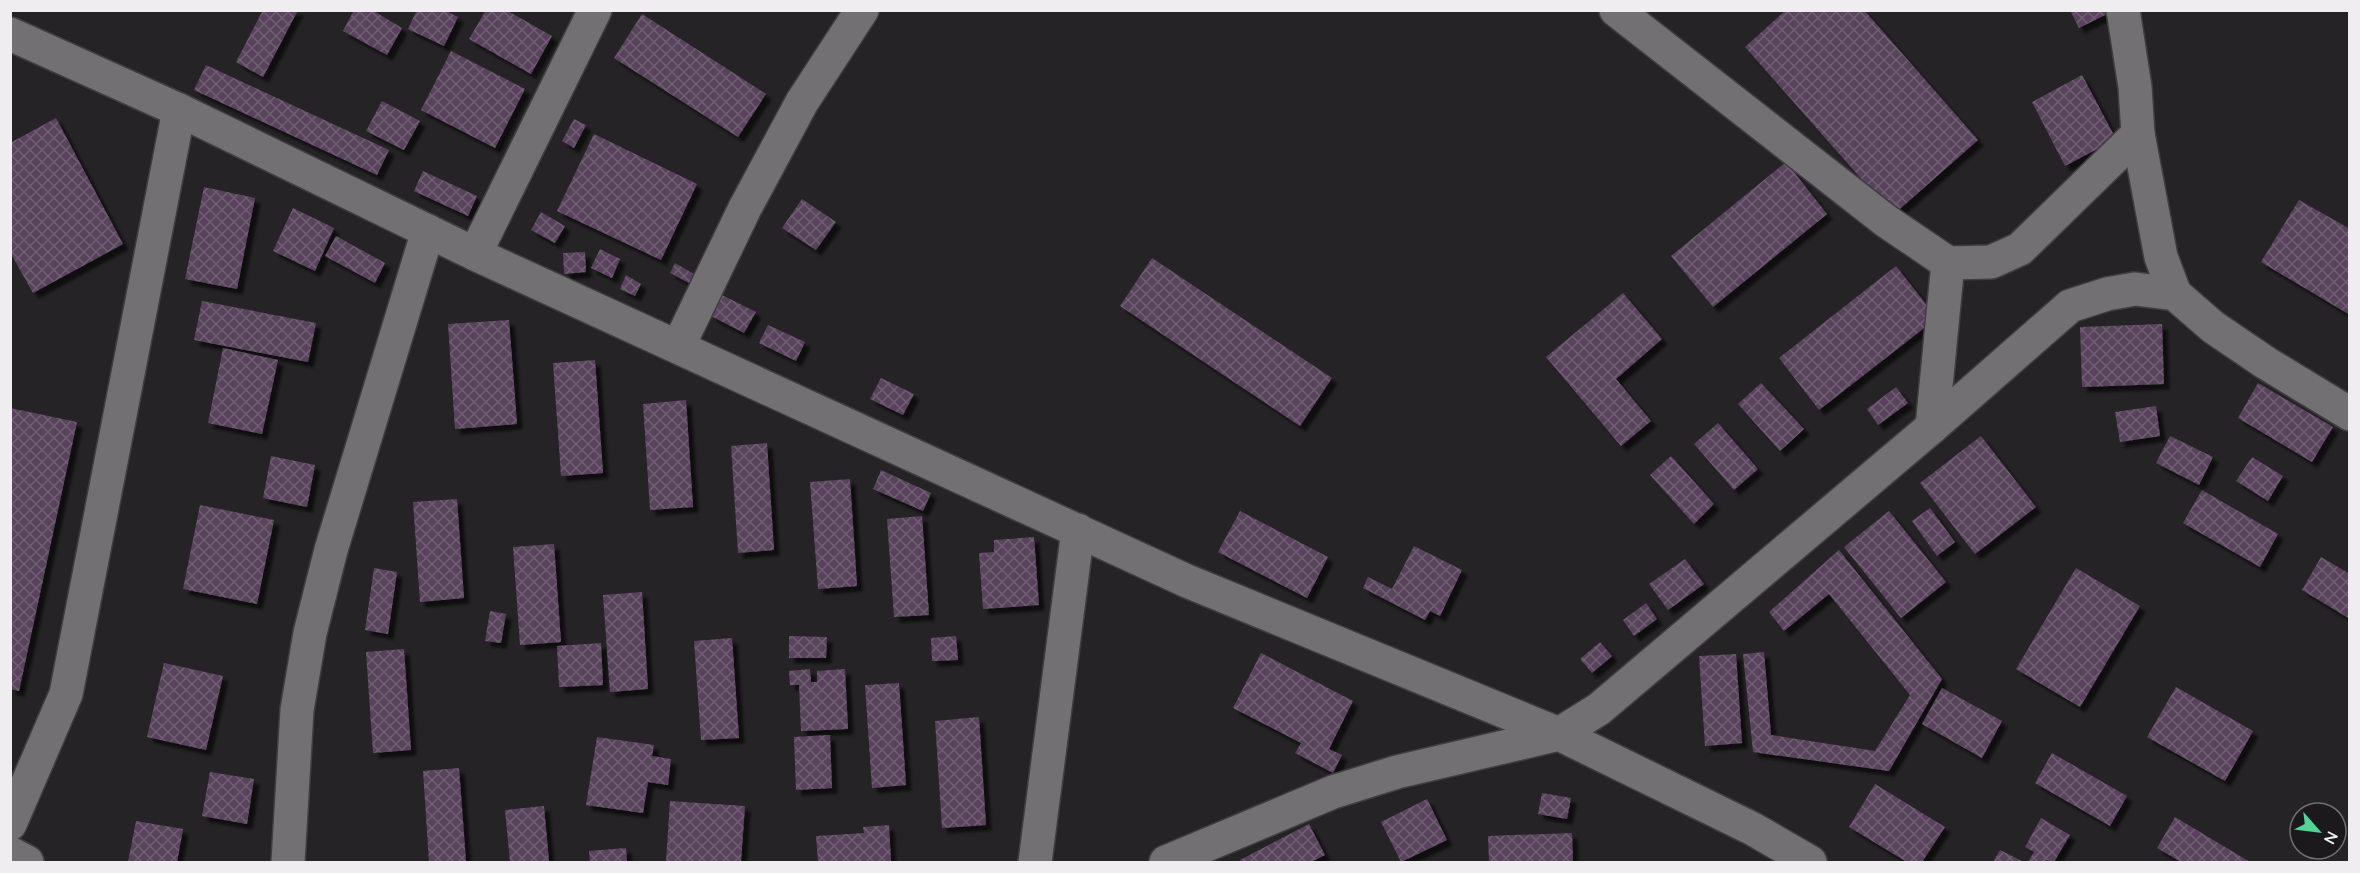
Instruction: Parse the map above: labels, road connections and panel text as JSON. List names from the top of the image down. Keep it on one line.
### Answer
{"north":"bottom right"}
